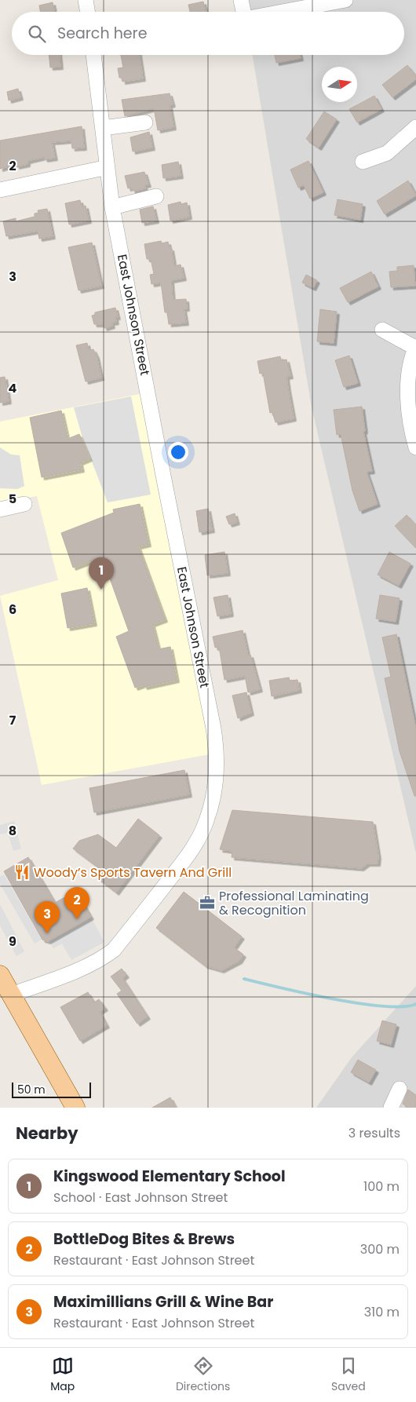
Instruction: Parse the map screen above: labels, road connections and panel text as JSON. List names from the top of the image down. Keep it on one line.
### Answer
{"streets":{"street":["East Johnson Street"]},"places":{"restaurant":["Woody’s Sports Tavern And Grill"],"office":["Professional Laminating & Recognition"]},"scale_bar":"50 m","north":"right","page":{"search":"Search here","pins":["1","2","3"],"scale":"50 m","heading":["Nearby","3 results"],"list":[{"mark":"1","name":"Kingswood Elementary School","note":"School · East Johnson Street","value":"100 m"},{"mark":"2","name":"BottleDog Bites & Brews","note":"Restaurant · East Johnson Street","value":"300 m"},{"mark":"3","name":"Maximillians Grill & Wine Bar","note":"Restaurant · East Johnson Street","value":"310 m"}],"nav":["Map","Directions","Saved"]},"grid":{"rows":["2","3","4","5","6","7","8","9"]}}
